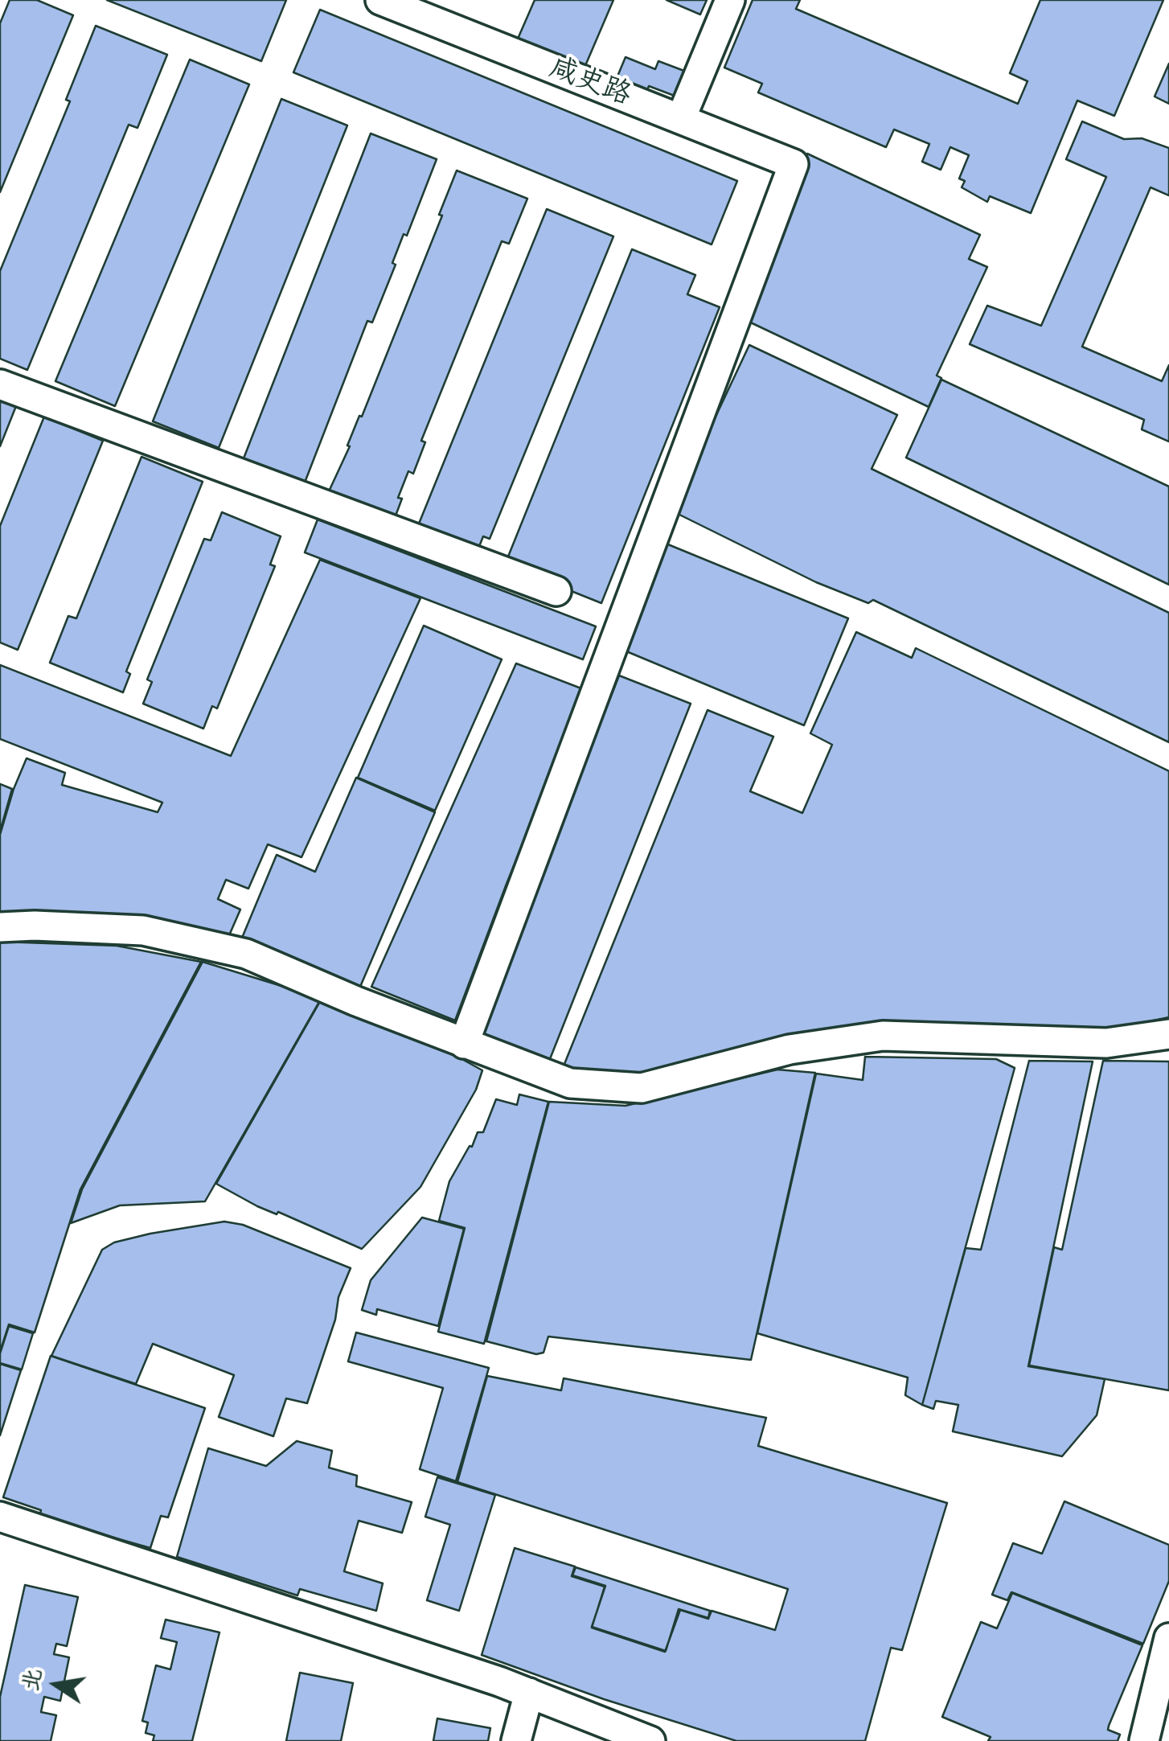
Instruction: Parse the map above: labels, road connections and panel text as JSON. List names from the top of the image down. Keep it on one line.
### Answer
{"streets":{"street":["咸史路"]},"north":"left"}
